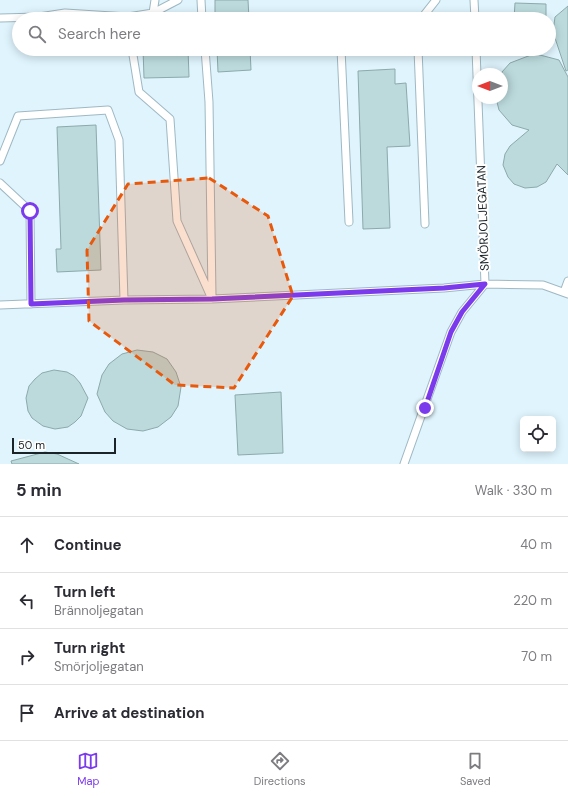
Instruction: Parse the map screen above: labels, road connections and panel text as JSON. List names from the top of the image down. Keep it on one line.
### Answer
{"streets":{"lane":["SMÖRJOLJEGATAN"]},"scale_bar":"50 m","north":"left","page":{"search":"Search here","scale":"50 m","heading":["5 min","Walk · 330 m"],"list":[["Continue","40 m"],["Turn left","Brännoljegatan","220 m"],["Turn right","Smörjoljegatan","70 m"],"Arrive at destination"],"nav":["Map","Directions","Saved"]}}
